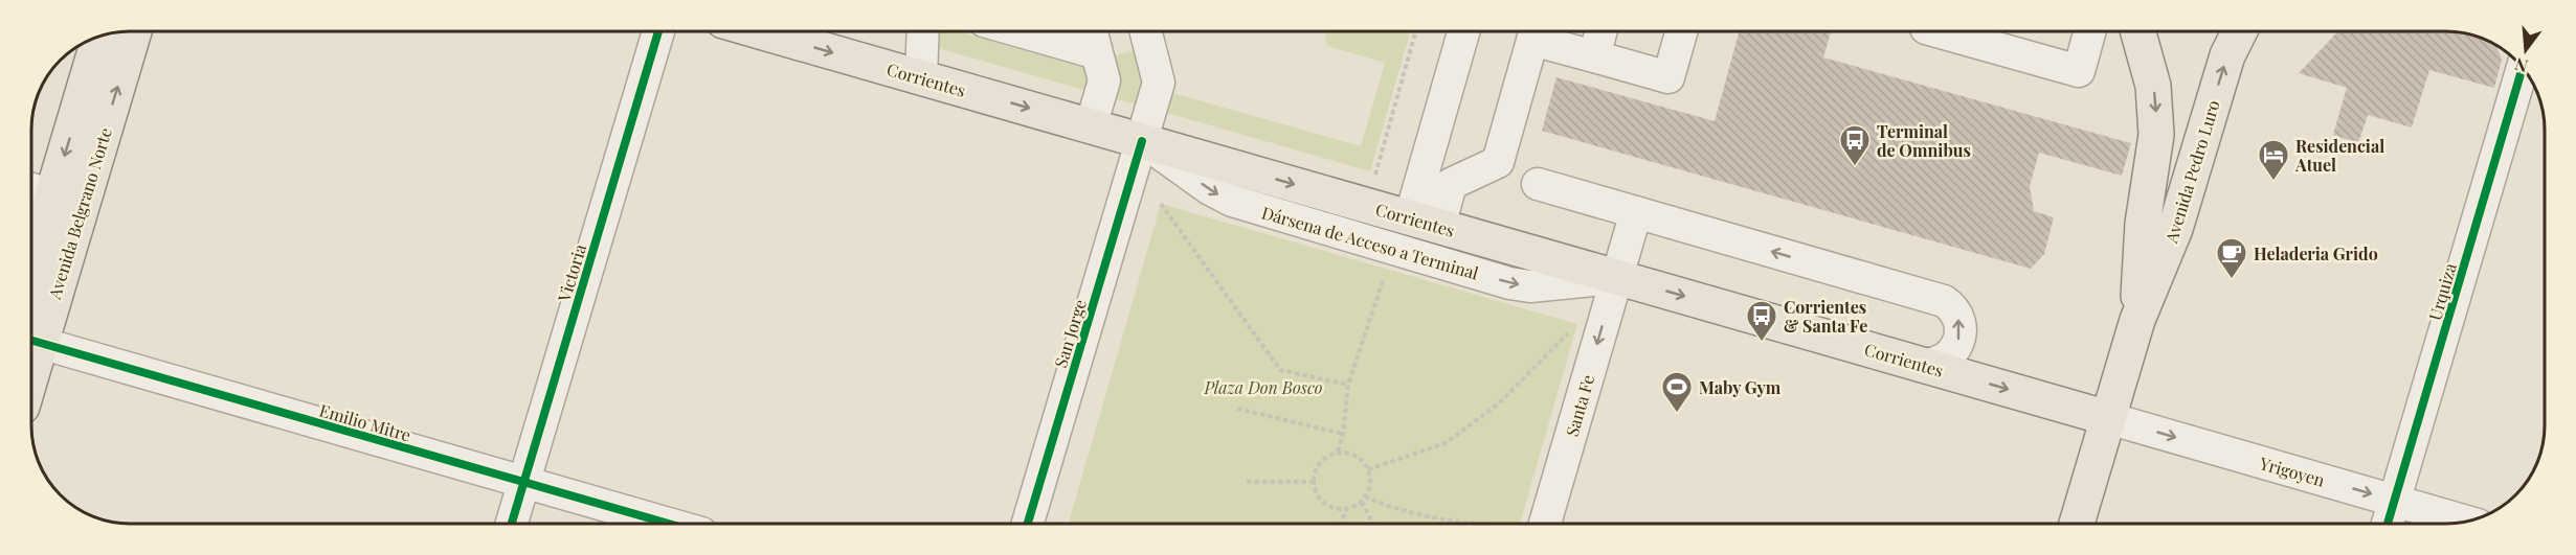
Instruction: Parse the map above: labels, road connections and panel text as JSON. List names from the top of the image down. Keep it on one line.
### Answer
{"streets":{"main road":["Corrientes","Avenida Pedro Luro","Avenida Belgrano Norte"],"street":["Dársena de Acceso a Terminal","Victoria","Urquiza","San Jorge","Santa Fe","Emilio Mitre","Yrigoyen"]},"crossings":[["Corrientes","Avenida Pedro Luro"],["Corrientes","Dársena de Acceso a Terminal"],["Corrientes","San Jorge"],["Corrientes","Santa Fe"],["Corrientes","Yrigoyen"],["Avenida Pedro Luro","Yrigoyen"],["Avenida Belgrano Norte","Emilio Mitre"],["Dársena de Acceso a Terminal","San Jorge"],["Dársena de Acceso a Terminal","Santa Fe"],["Victoria","Emilio Mitre"],["Urquiza","Yrigoyen"]],"one_way":["Corrientes","Dársena de Acceso a Terminal","Santa Fe","Yrigoyen"],"parks":["Plaza Don Bosco"],"places":{"bus stop":["Terminal de Omnibus","Corrientes & Santa Fe"],"hotel":["Residencial Atuel"],"cafe":["Heladeria Grido"],"sports":["Maby Gym"]},"north":"bottom"}
